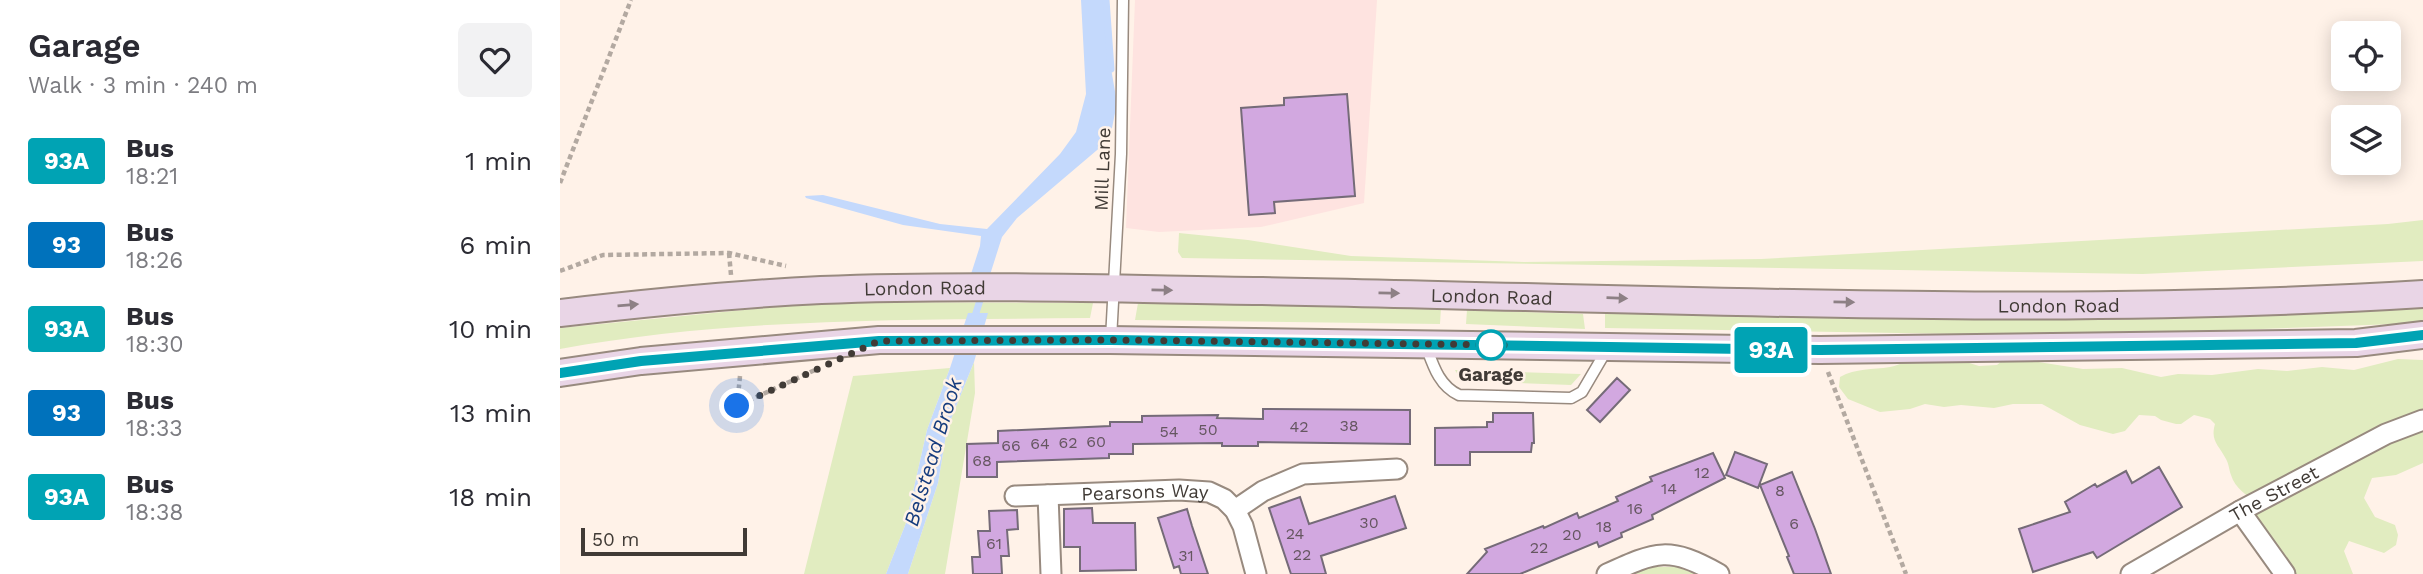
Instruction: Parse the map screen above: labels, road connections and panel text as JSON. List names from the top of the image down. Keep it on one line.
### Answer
{"streets":{"street":["London Road","The Street","Pearsons Way"],"lane":["Mill Lane"]},"crossings":[["Mill Lane","London Road"]],"water":["Belstead Brook"],"places":["Garage"],"lines":["bus line 93A"],"house_numbers":["38","42","50","54","60","62","64","66","68","12","14","8","16","30","6","18","24","20","61","22","22","31"],"scale_bar":"50 m","page":{"heading":["Garage","Walk · 3 min · 240 m"],"on_map":"93A","list":[{"mark":"93A","name":"Bus","note":"18:21","value":"1 min"},{"mark":"93","name":"Bus","note":"18:26","value":"6 min"},{"mark":"93A","name":"Bus","note":"18:30","value":"10 min"},{"mark":"93","name":"Bus","note":"18:33","value":"13 min"},{"mark":"93A","name":"Bus","note":"18:38","value":"18 min"}],"scale":"50 m"}}
